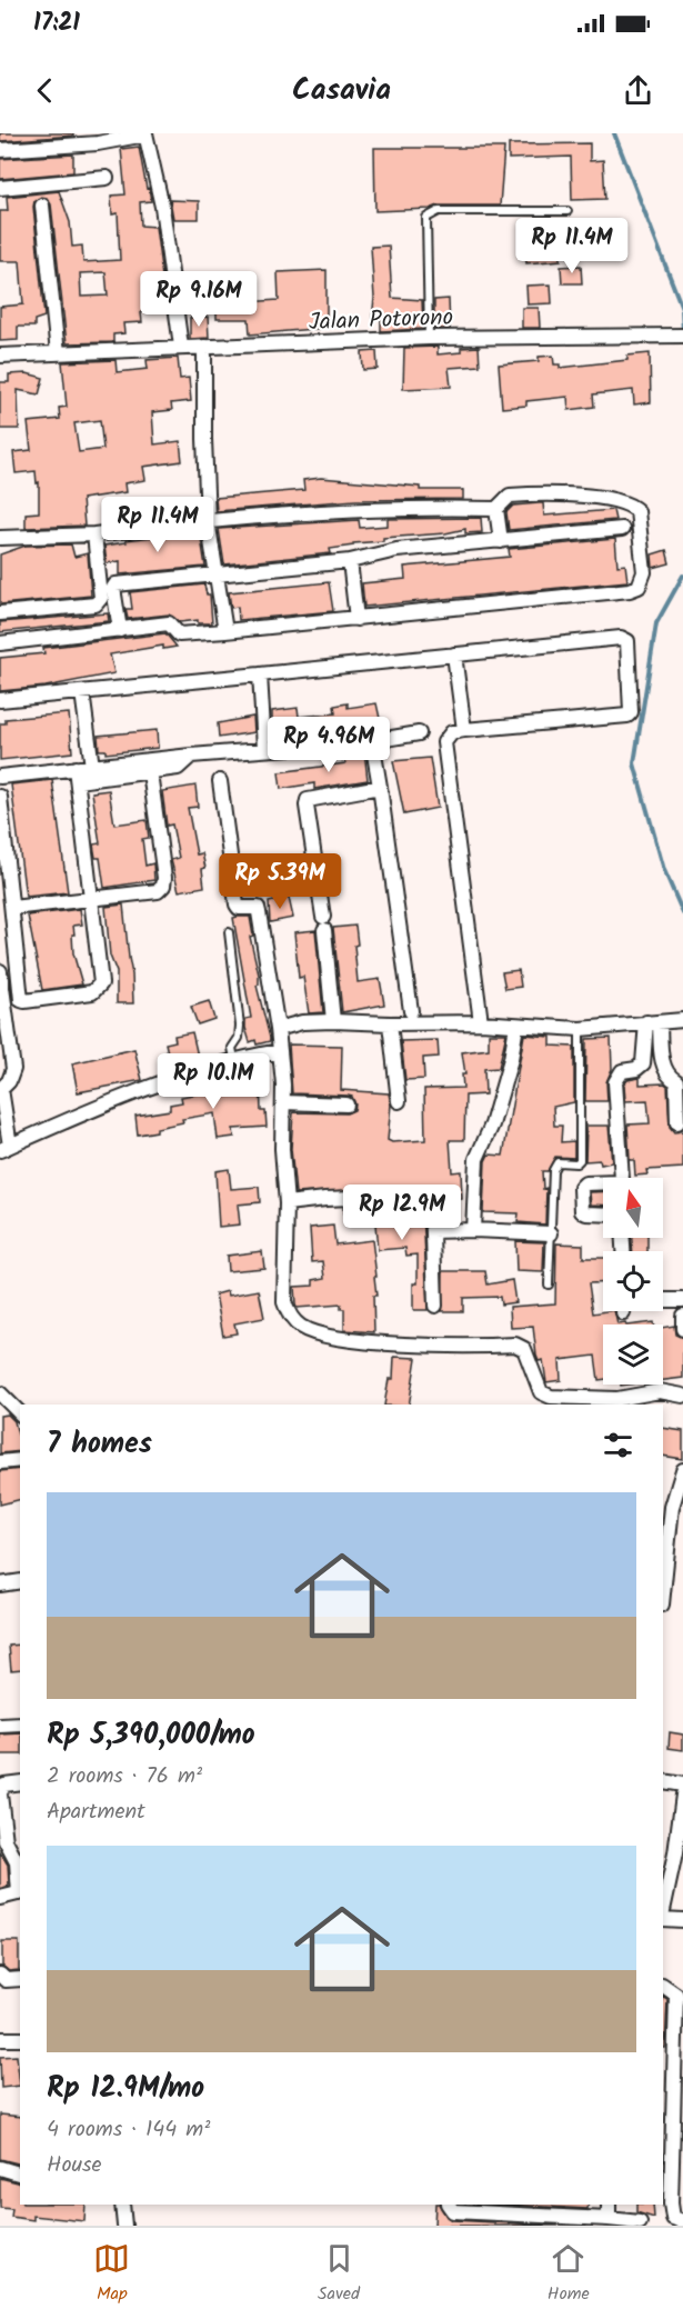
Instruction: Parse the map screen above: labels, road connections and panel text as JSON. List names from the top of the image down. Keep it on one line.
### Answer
{"streets":{"street":["Jalan Potorono"]},"north":"top","page":{"status":"17:21","header":"Casavia","price":["Rp 11.4M","Rp 9.16M","Rp 11.4M","Rp 4.96M","Rp 5.39M","Rp 10.1M","Rp 12.9M"],"heading":"7 homes","list":[{"name":"Rp 5,390,000/mo","note":"2 rooms · 76 m² · Apartment"},{"name":"Rp 12.9M/mo","note":"4 rooms · 144 m² · House"}],"tabs":["Map","Saved","Home"]}}
